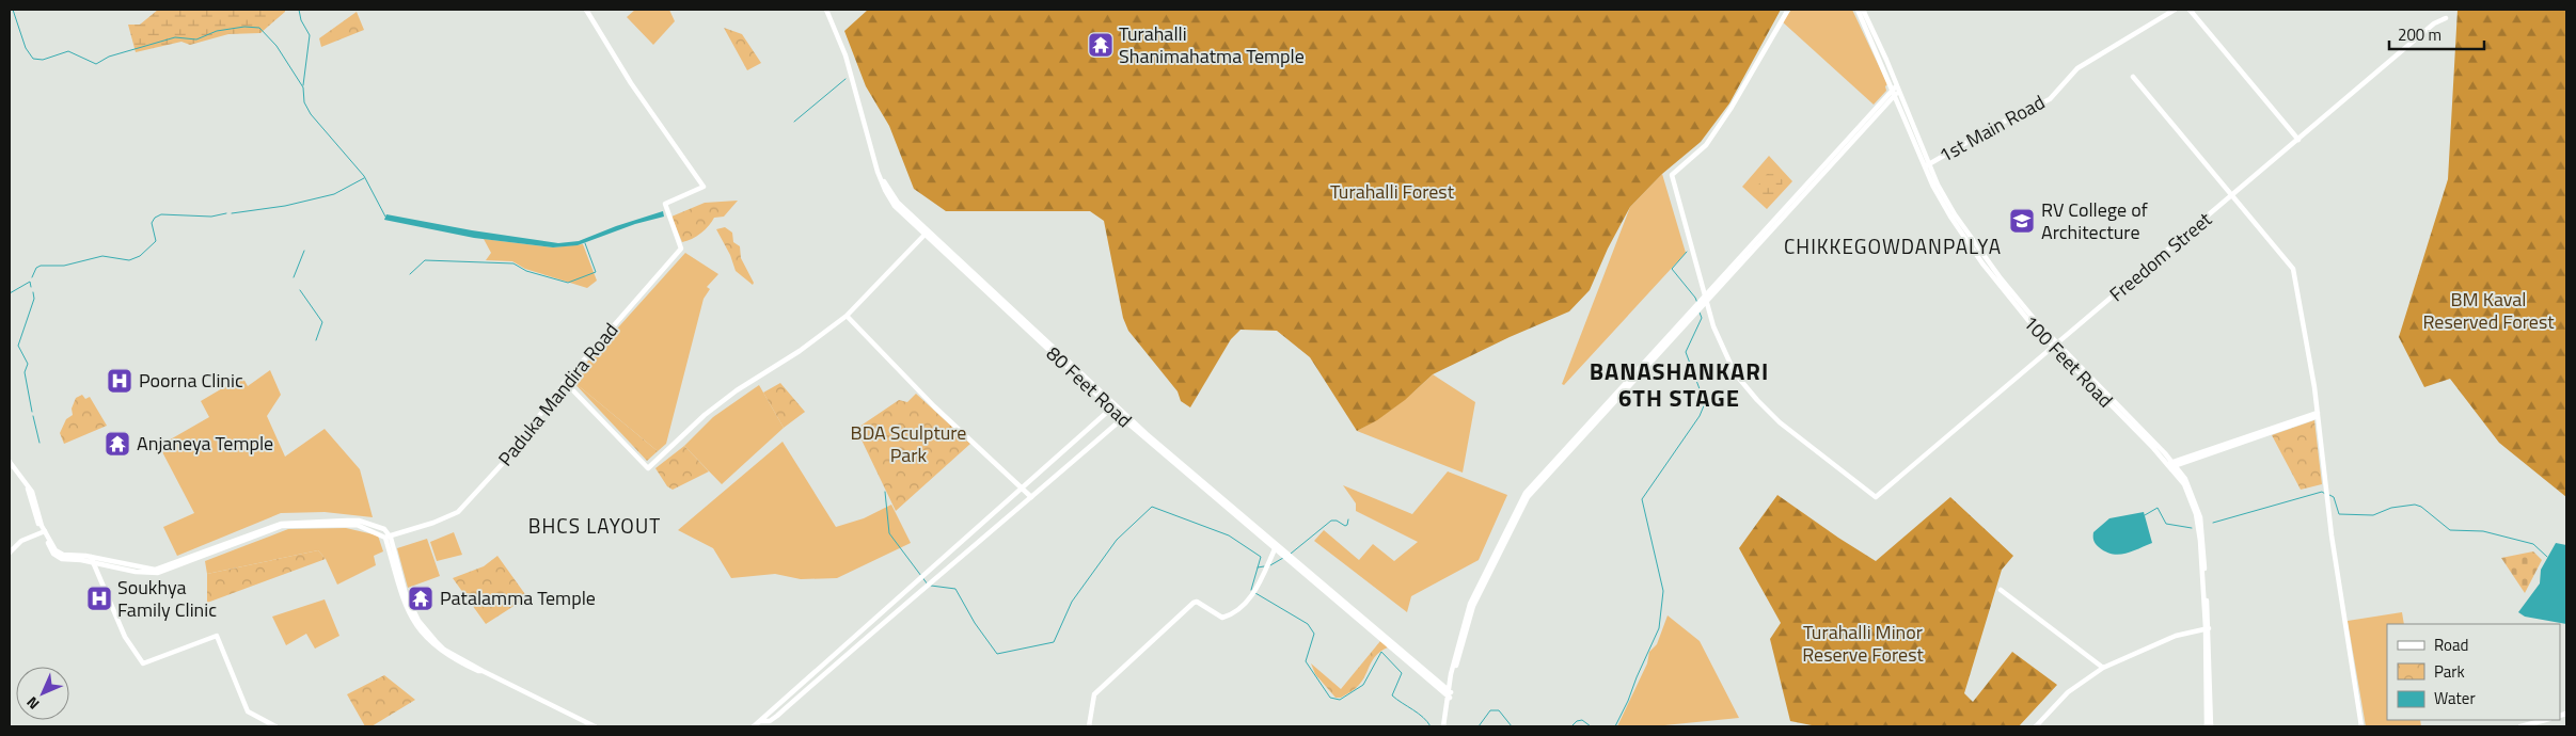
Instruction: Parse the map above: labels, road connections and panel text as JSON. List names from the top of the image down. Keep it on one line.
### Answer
{"streets":{"street":["1st Main Road","Freedom Street","100 Feet Road","80 Feet Road","Paduka Mandira Road"]},"crossings":[["1st Main Road","100 Feet Road"],["Freedom Street","100 Feet Road"]],"districts":["CHIKKEGOWDANPALYA","BANASHANKARI 6TH STAGE","BHCS LAYOUT"],"parks":["Turahalli Forest","BM Kaval Reserved Forest","BDA Sculpture Park","Turahalli Minor Reserve Forest"],"places":{"temple":["Turahalli Shanimahatma Temple","Anjaneya Temple","Patalamma Temple"],"school or university":["RV College of Architecture"],"hospital":["Poorna Clinic","Soukhya Family Clinic"]},"legend":["Road","Park","Water"],"scale_bar":"200 m","north":"bottom left"}
